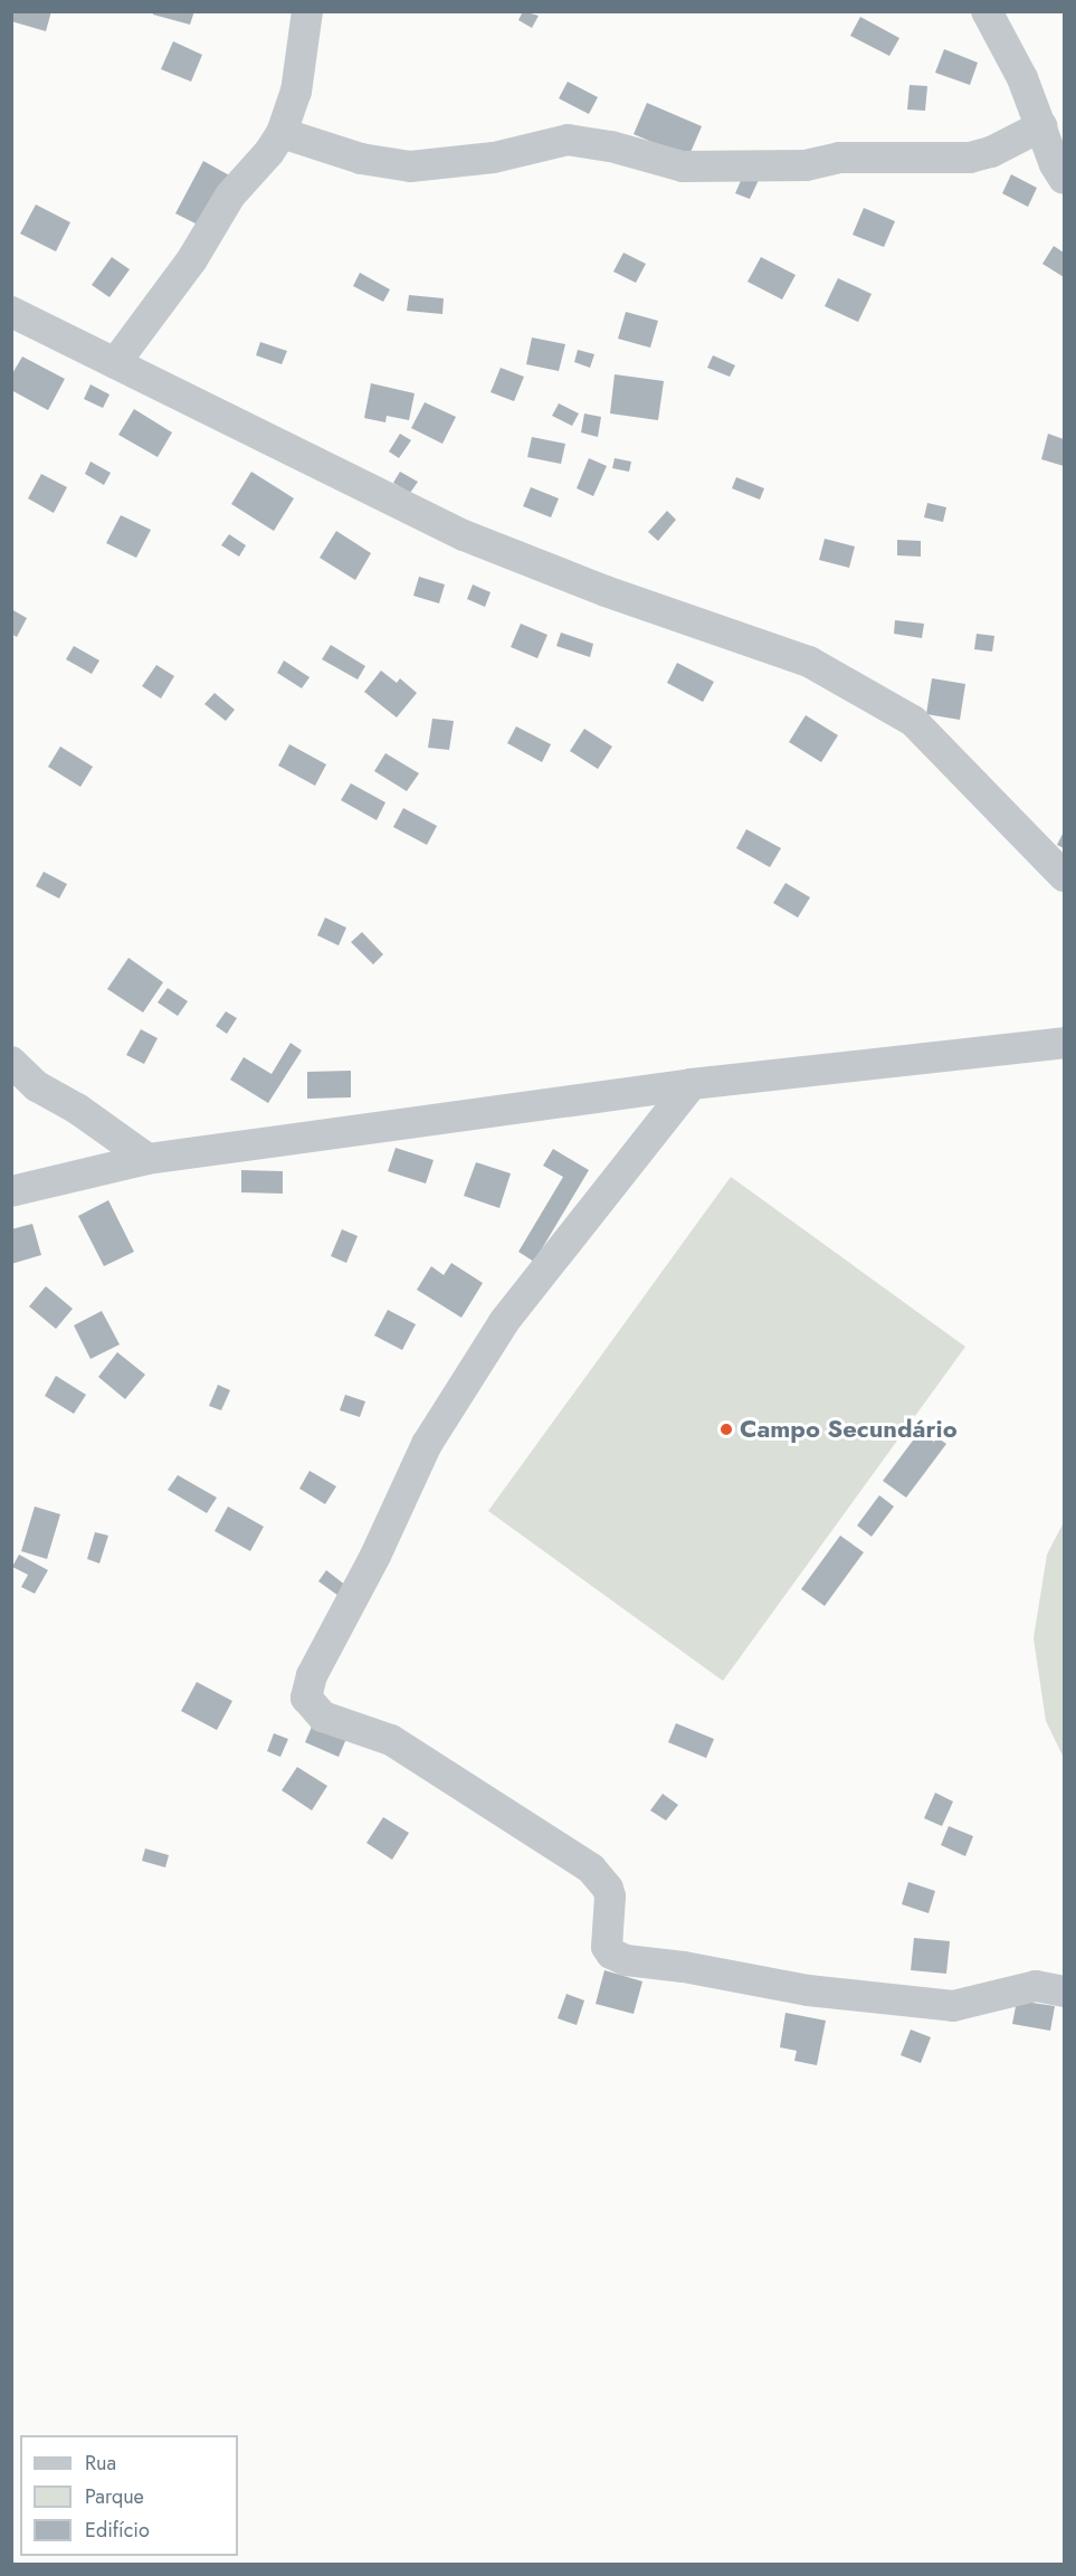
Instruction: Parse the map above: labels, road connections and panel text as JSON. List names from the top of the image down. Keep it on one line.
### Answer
{"places":["Campo Secundário"],"legend":["Rua","Parque","Edifício"]}
